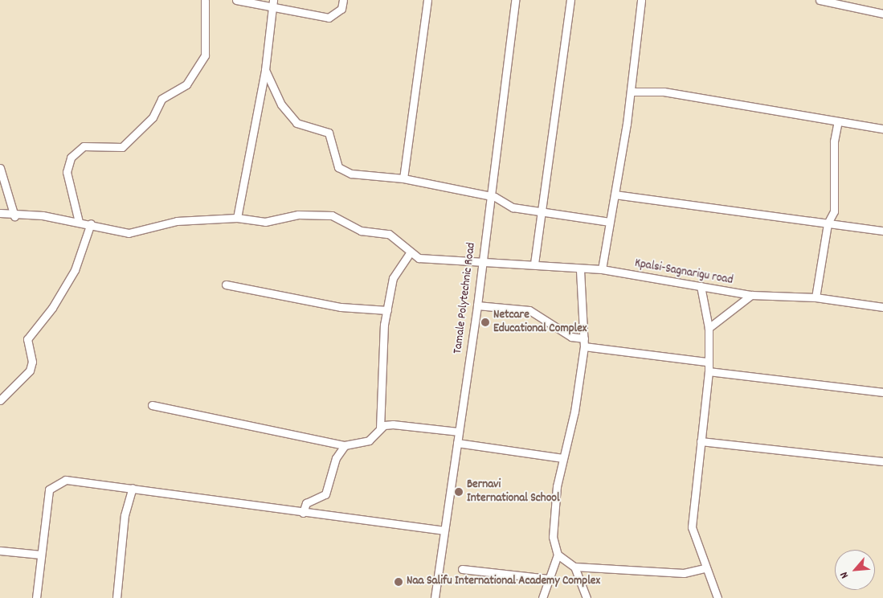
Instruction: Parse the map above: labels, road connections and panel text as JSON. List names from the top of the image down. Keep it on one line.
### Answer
{"streets":{"street":["Kpalsi-Sagnarigu road","Tamale Polytechnic Road"]},"crossings":[["Kpalsi-Sagnarigu road","Tamale Polytechnic Road"]],"places":["Netcare Educational Complex","Bernavi International School","Naa Salifu International Academy Complex"],"north":"bottom left"}
